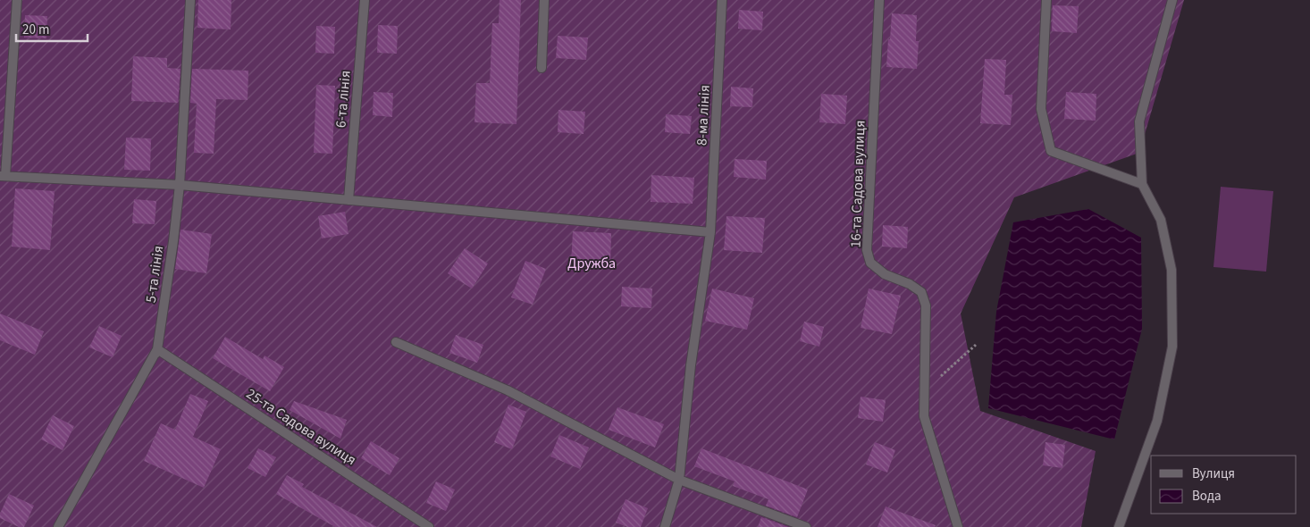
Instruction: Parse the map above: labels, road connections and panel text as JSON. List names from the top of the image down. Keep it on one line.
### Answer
{"streets":{"street":["6-та лінія","8-ма лінія","16-та Садова вулиця","5-та лінія","25-та Садова вулиця"]},"crossings":[["5-та лінія","25-та Садова вулиця"]],"parks":["Дружба"],"legend":["Вулиця","Вода"],"scale_bar":"20 m"}
